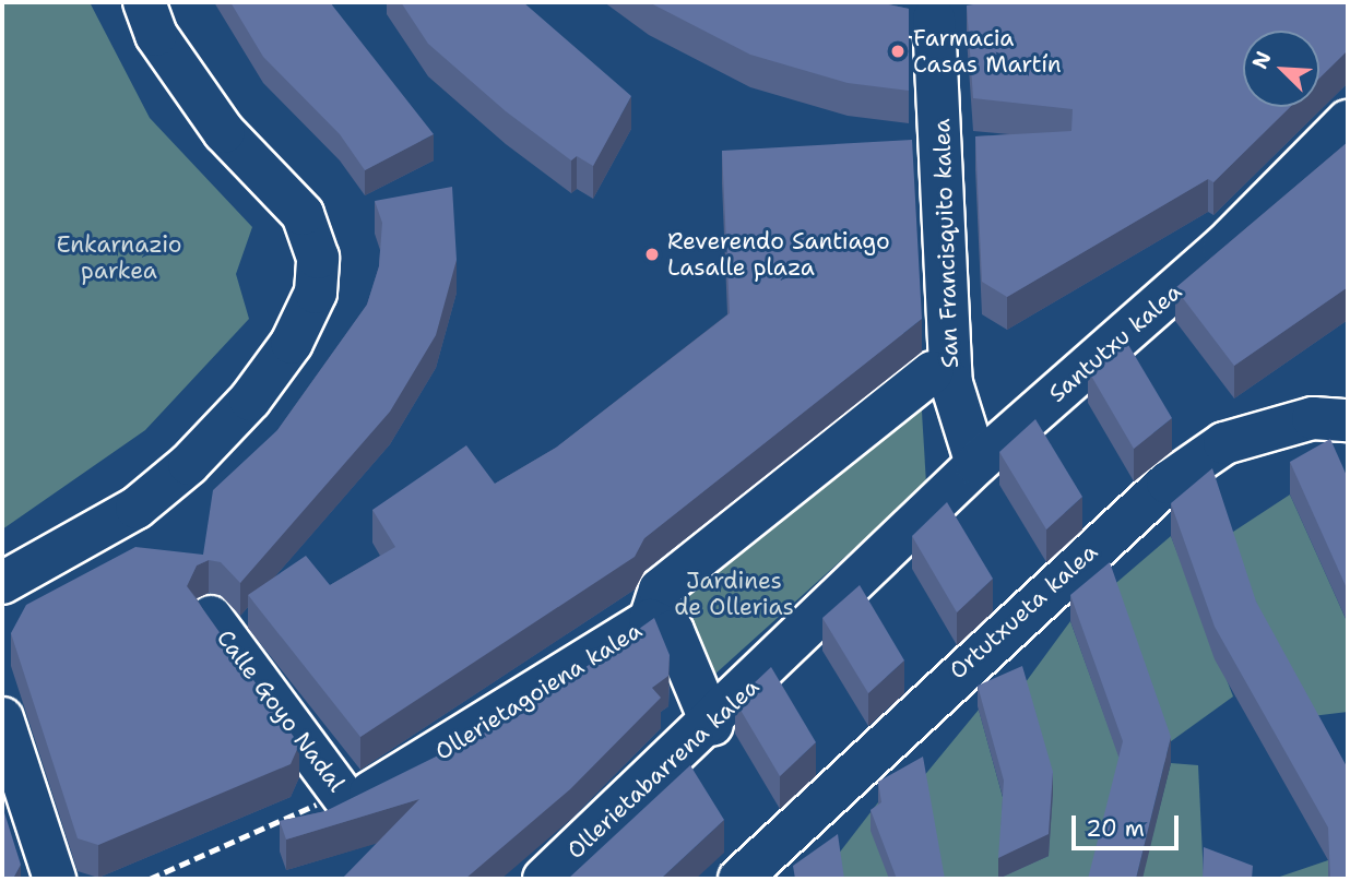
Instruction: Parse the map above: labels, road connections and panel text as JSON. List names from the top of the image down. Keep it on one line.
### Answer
{"streets":{"street":["San Francisquito kalea","Santutxu kalea","Ortutxueta kalea","Ollerietagoiena kalea","Calle Goyo Nadal","Ollerietabarrena kalea"]},"crossings":[["San Francisquito kalea","Santutxu kalea"],["San Francisquito kalea","Ollerietabarrena kalea"],["Santutxu kalea","Ollerietabarrena kalea"],["Ollerietagoiena kalea","Calle Goyo Nadal"],["Ollerietagoiena kalea","Ollerietabarrena kalea"]],"parks":["Enkarnazio parkea","Jardines de Ollerias"],"places":["Farmacia Casas Martín","Reverendo Santiago Lasalle plaza"],"scale_bar":"20 m","north":"top left"}
